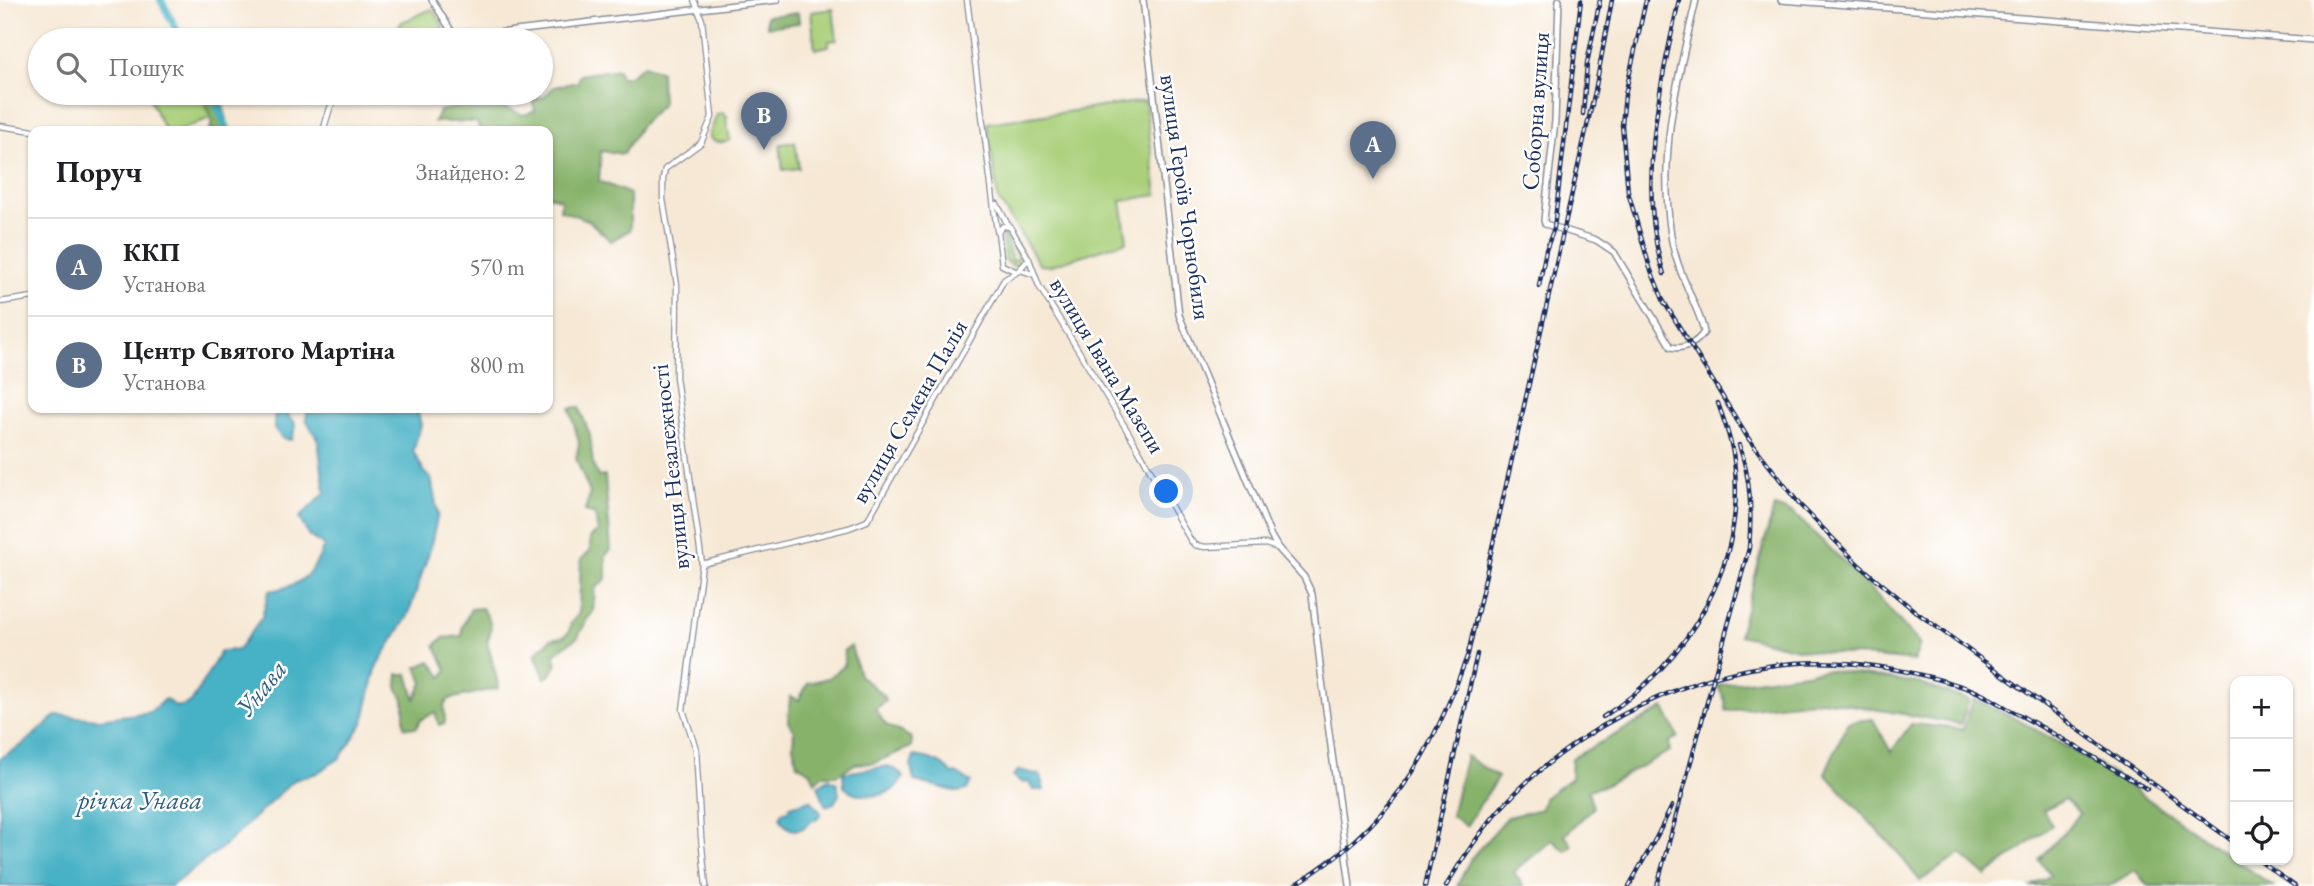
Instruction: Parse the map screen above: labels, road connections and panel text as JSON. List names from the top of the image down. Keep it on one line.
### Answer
{"streets":{"main road":["Соборна вулиця","вулиця Героїв Чорнобиля"],"street":["вулиця Івана Мазепи","вулиця Семена Палія","вулиця Незалежності"]},"crossings":[["вулиця Героїв Чорнобиля","вулиця Івана Мазепи"],["вулиця Семена Палія","вулиця Незалежності"]],"water":["Унава","річка Унава"],"page":{"search":"Пошук","pins":["B","A"],"heading":["Поруч","Знайдено: 2"],"list":[{"mark":"A","name":"ККП","note":"Установа","value":"570 m"},{"mark":"B","name":"Центр Святого Мартіна","note":"Установа","value":"800 m"}],"map_buttons":["+","−"]}}
